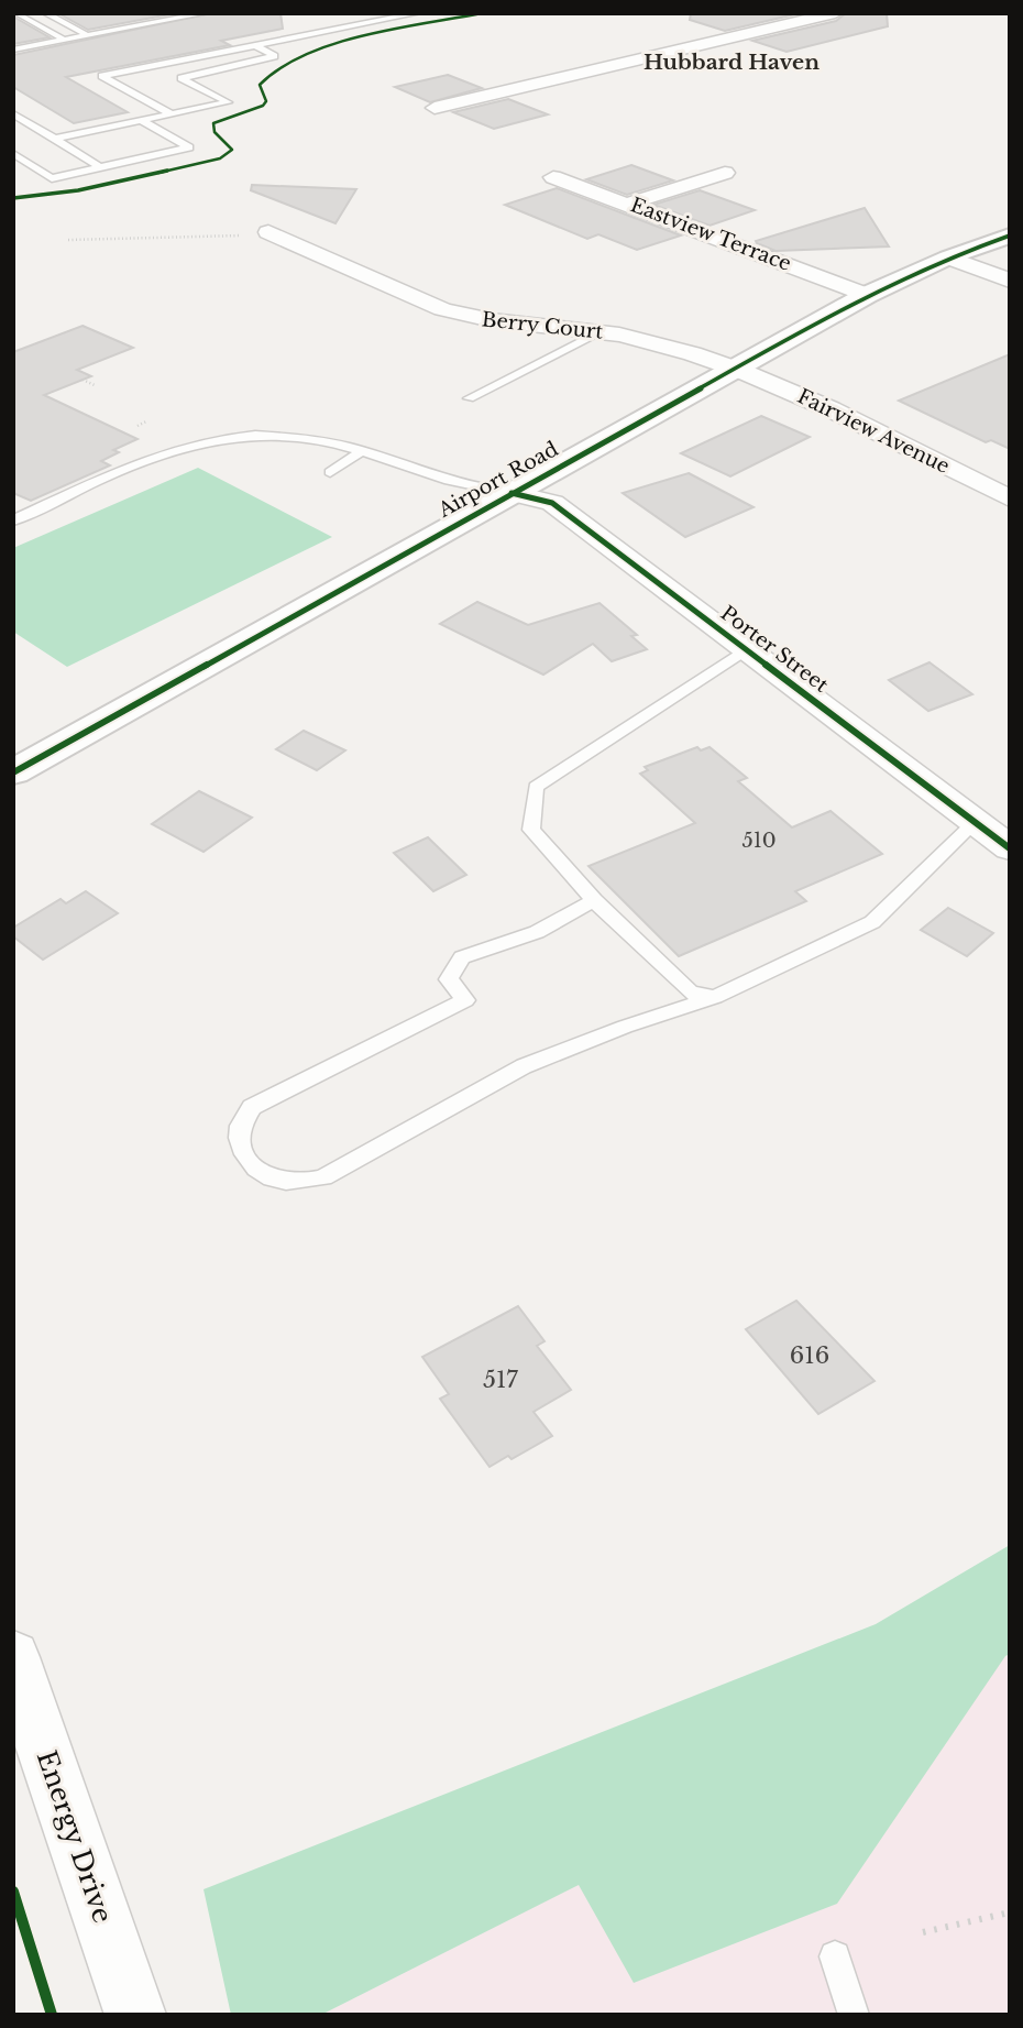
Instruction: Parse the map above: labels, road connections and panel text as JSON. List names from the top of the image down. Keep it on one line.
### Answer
{"streets":{"street":["Eastview Terrace","Berry Court","Fairview Avenue","Airport Road","Porter Street","Energy Drive"]},"crossings":[["Eastview Terrace","Airport Road"],["Berry Court","Fairview Avenue"],["Berry Court","Airport Road"],["Fairview Avenue","Airport Road"],["Airport Road","Porter Street"]],"districts":["Hubbard Haven"],"house_numbers":["510","616","517"]}
